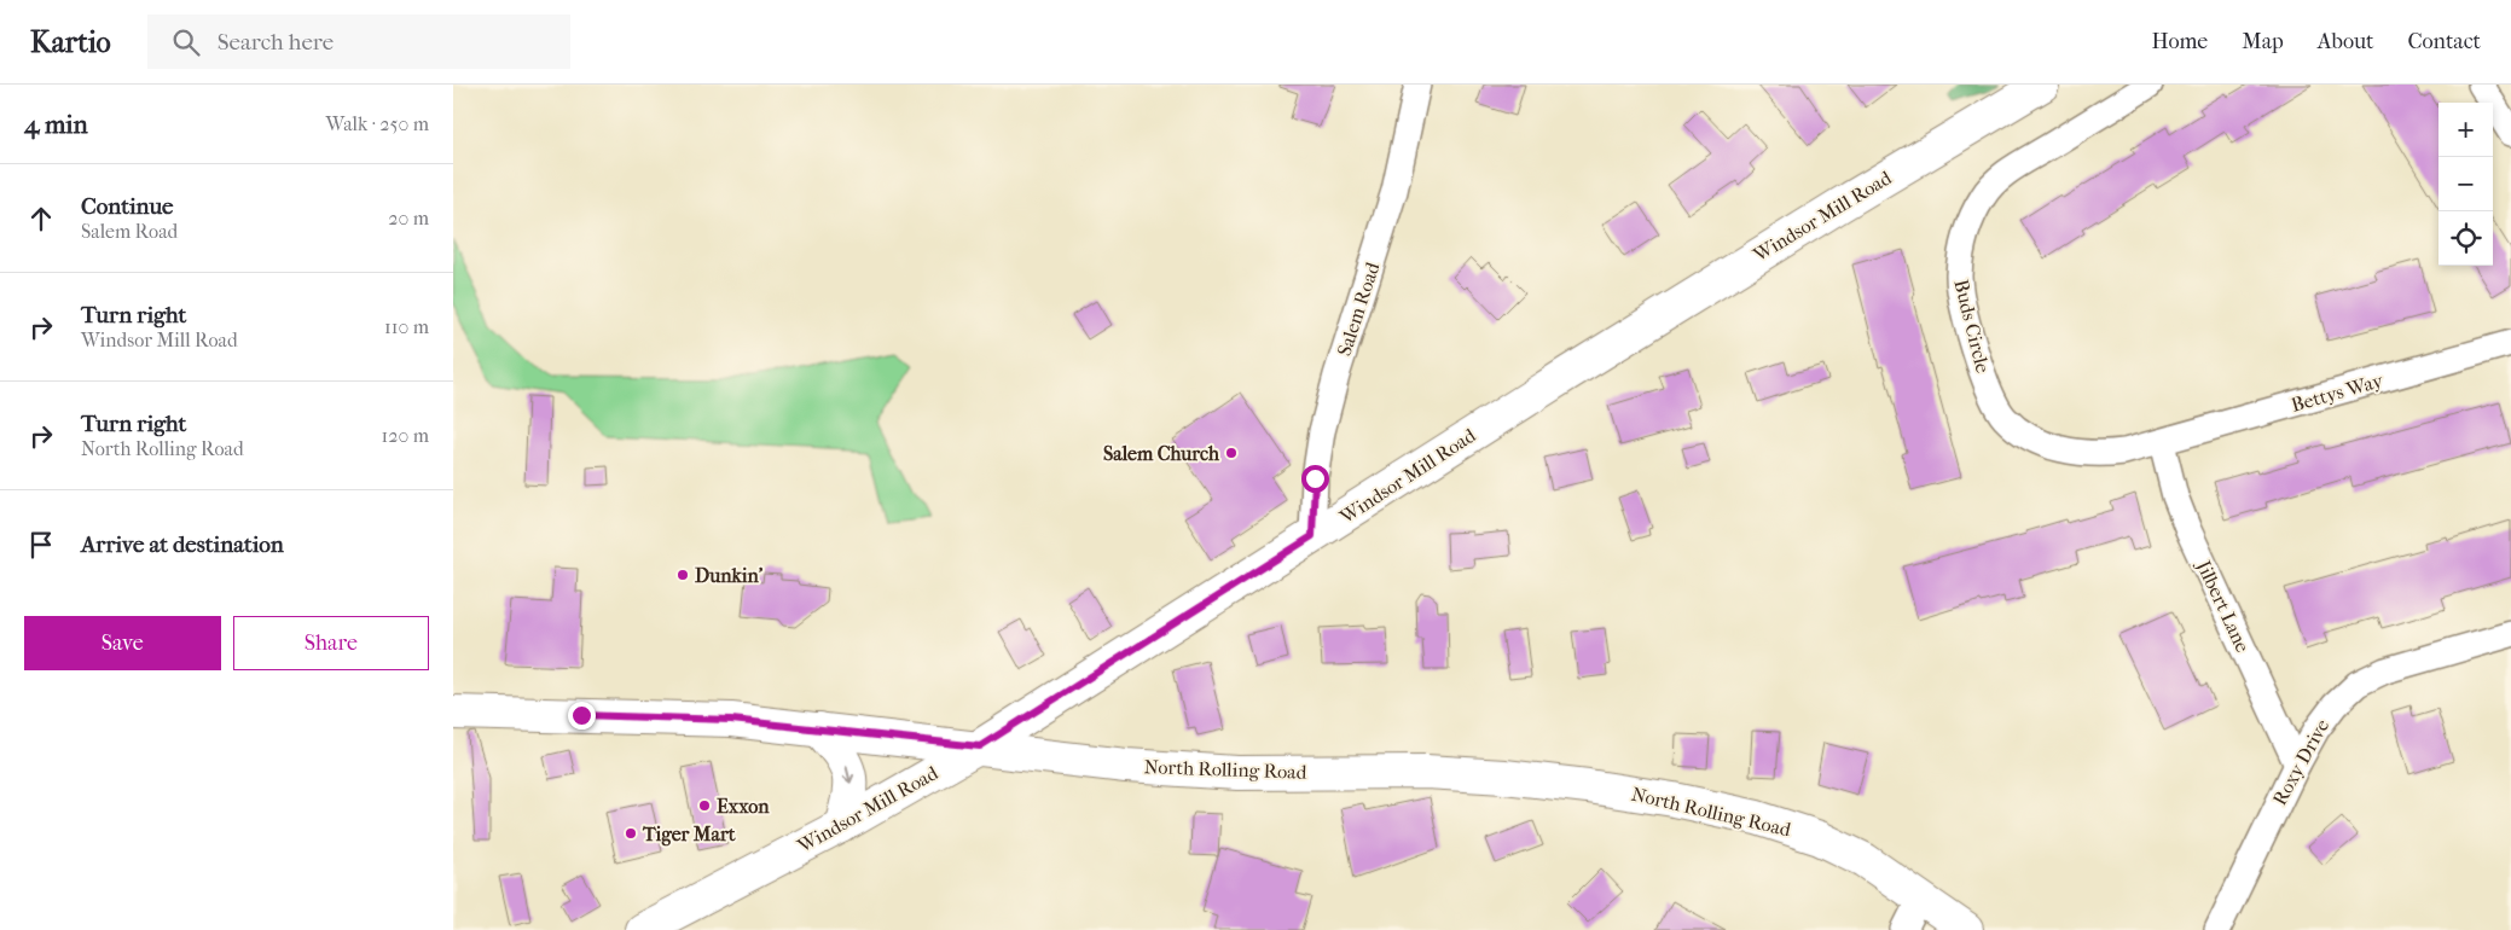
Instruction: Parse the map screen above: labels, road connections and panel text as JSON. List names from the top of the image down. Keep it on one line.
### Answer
{"streets":{"main road":["Windsor Mill Road","North Rolling Road"],"street":["Salem Road","Buds Circle","Bettys Way","Jilbert Lane","Roxy Drive"]},"crossings":[["Windsor Mill Road","Salem Road"],["Windsor Mill Road","North Rolling Road"],["Buds Circle","Bettys Way"],["Buds Circle","Jilbert Lane"],["Bettys Way","Jilbert Lane"],["Jilbert Lane","Roxy Drive"]],"places":["Salem Church","Dunkin'","Exxon","Tiger Mart"],"page":{"header":"Kartio","search":"Search here","nav":["Home","Map","About","Contact"],"heading":["4 min","Walk · 250 m"],"map_buttons":["+","−"],"list":[["Continue","Salem Road","20 m"],["Turn right","Windsor Mill Road","110 m"],["Turn right","North Rolling Road","120 m"],"Arrive at destination"],"buttons":["Save","Share"]}}
